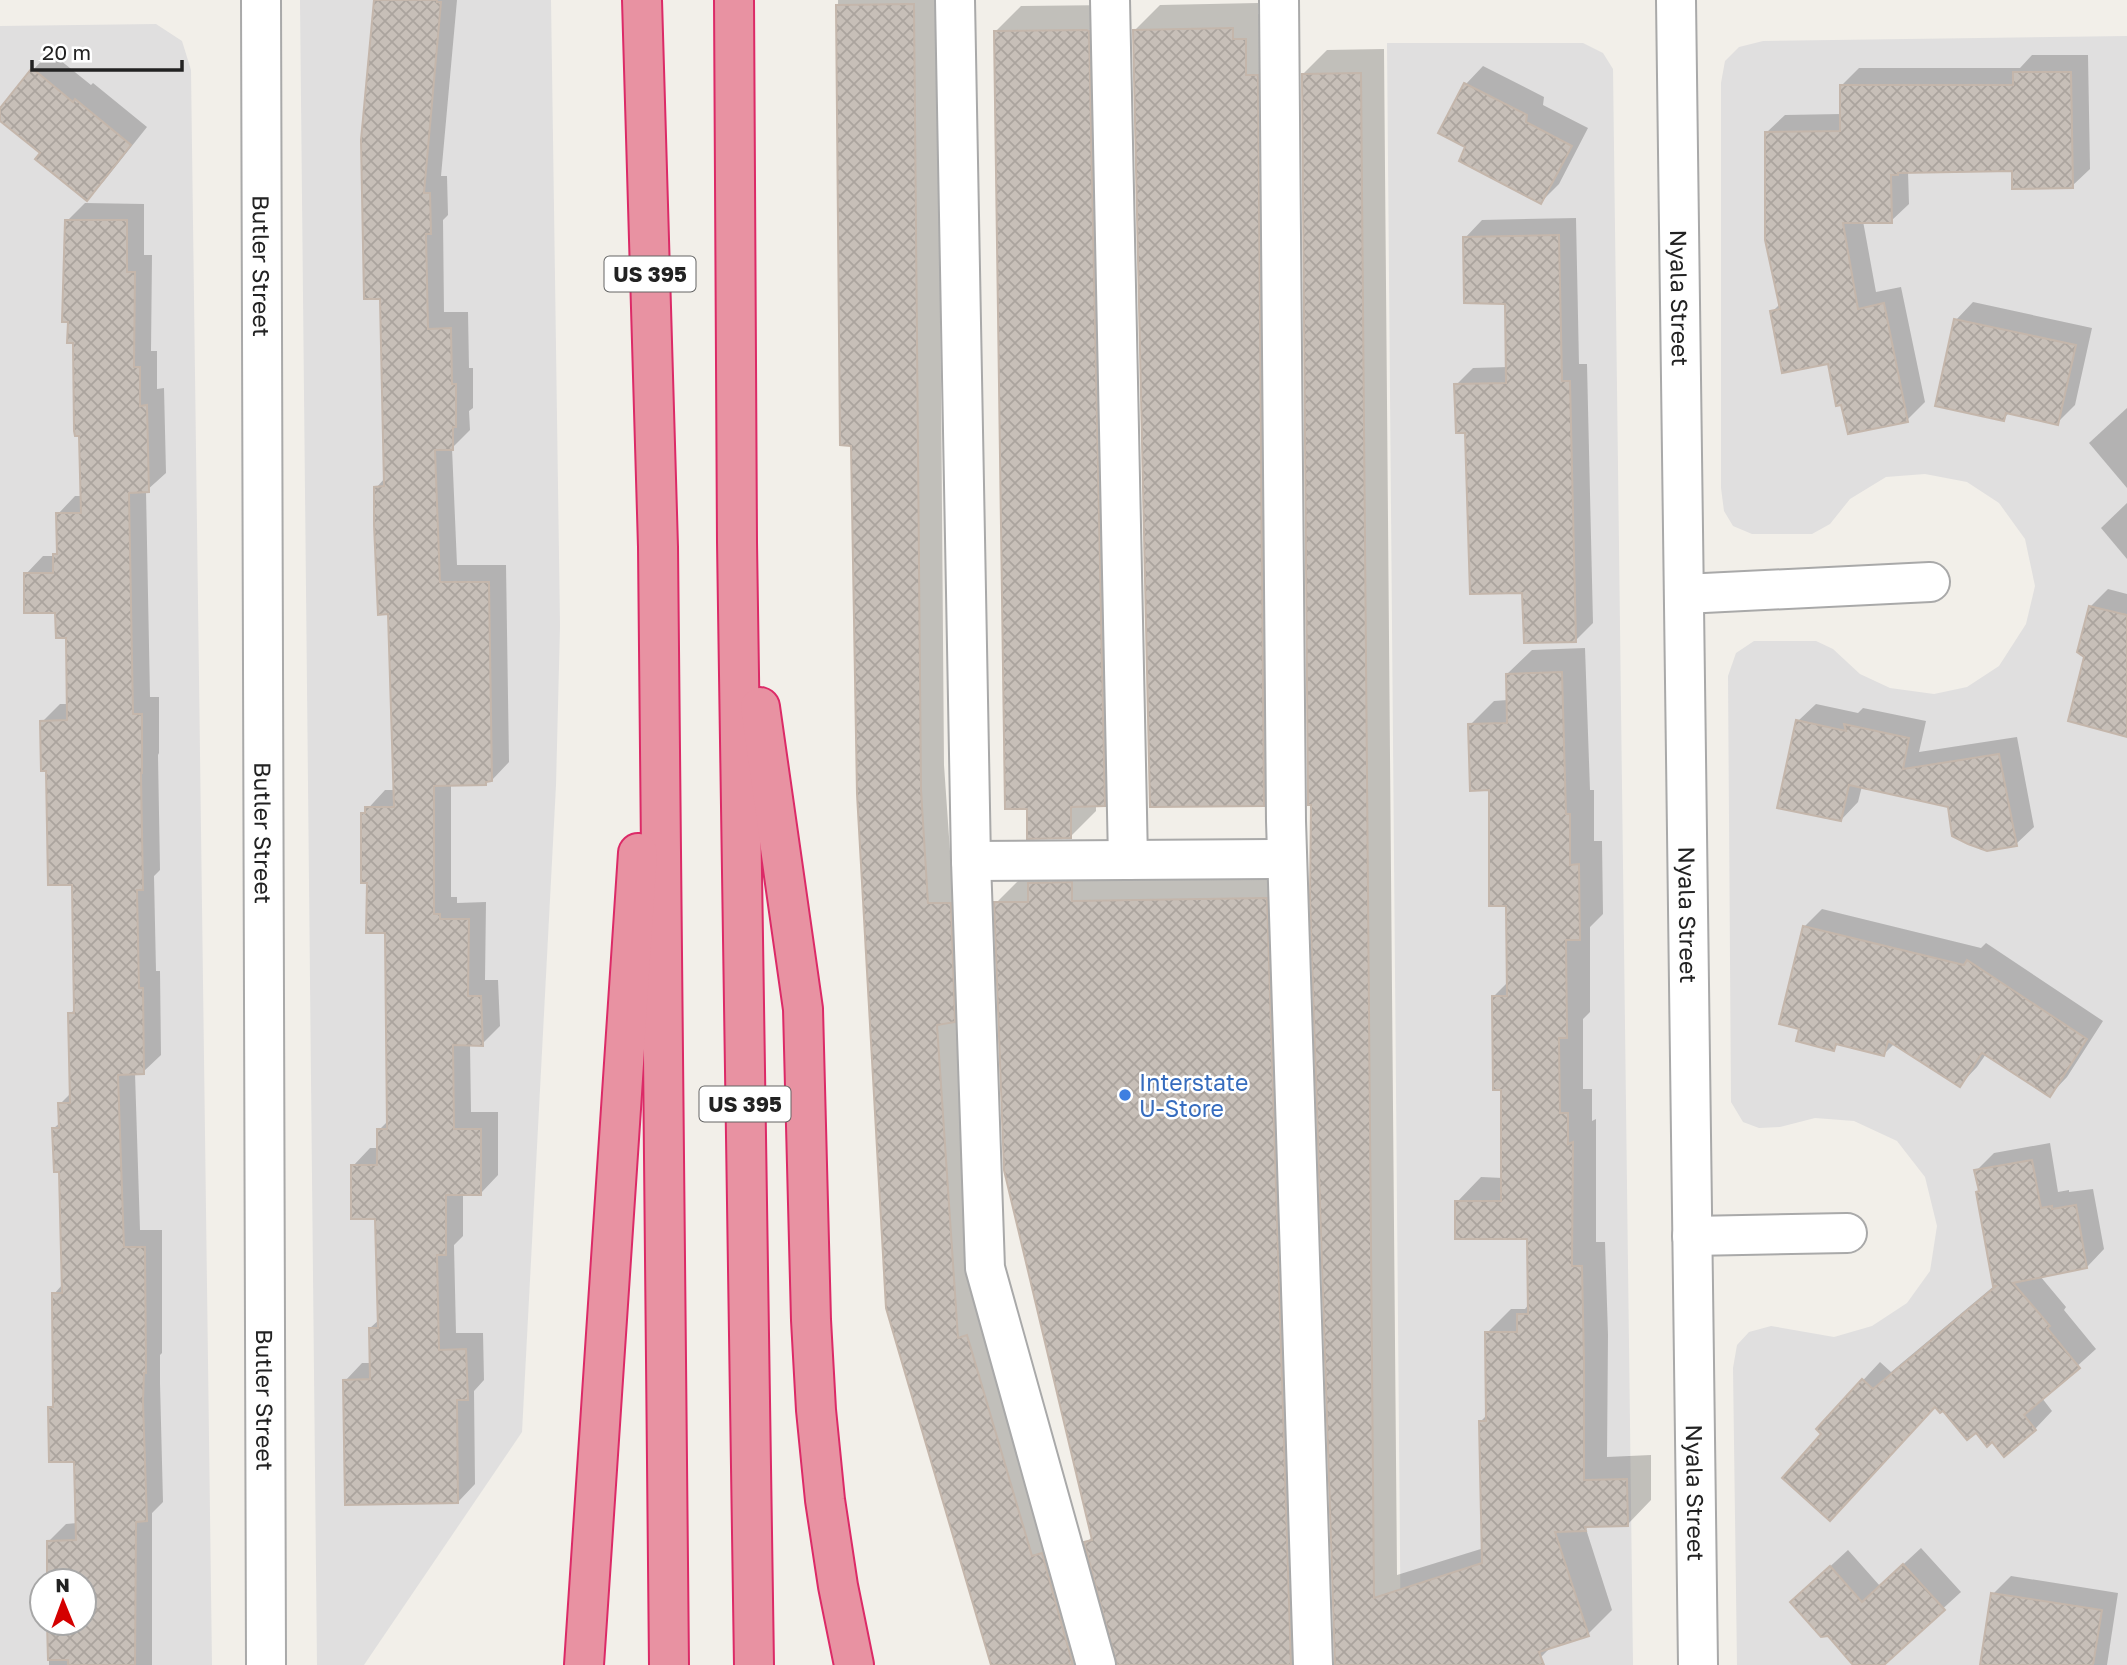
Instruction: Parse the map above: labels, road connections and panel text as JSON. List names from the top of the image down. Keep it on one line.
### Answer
{"streets":{"highway":["US 395"],"street":["Butler Street","Nyala Street"]},"places":["Interstate U-Store"],"scale_bar":"20 m","north":"top"}
